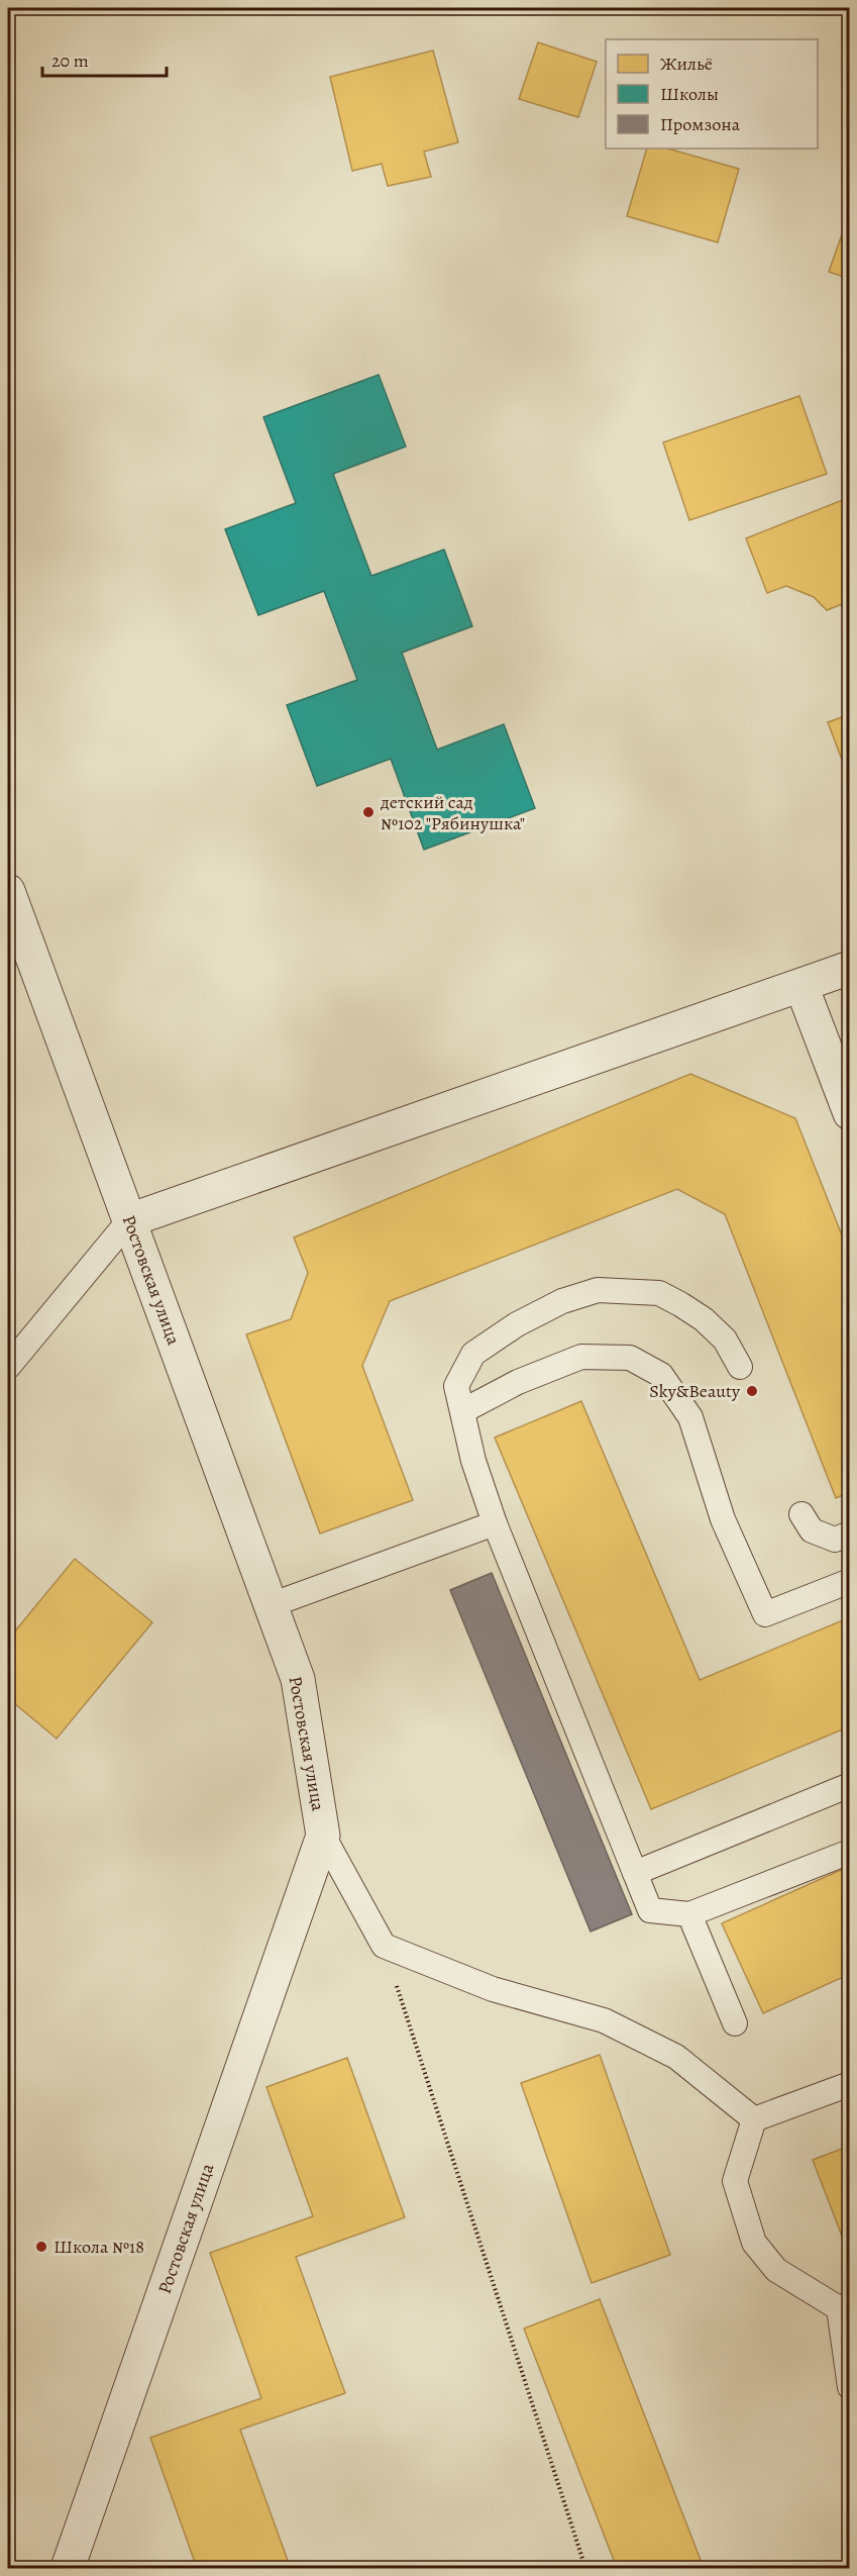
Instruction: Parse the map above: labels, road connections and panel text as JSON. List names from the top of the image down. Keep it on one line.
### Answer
{"streets":{"street":["Ростовская улица"]},"places":["детский сад №102 \"Рябинушка\"","Sky&Beauty","Школа №18"],"legend":["Жильё","Школы","Промзона"],"scale_bar":"20 m"}
